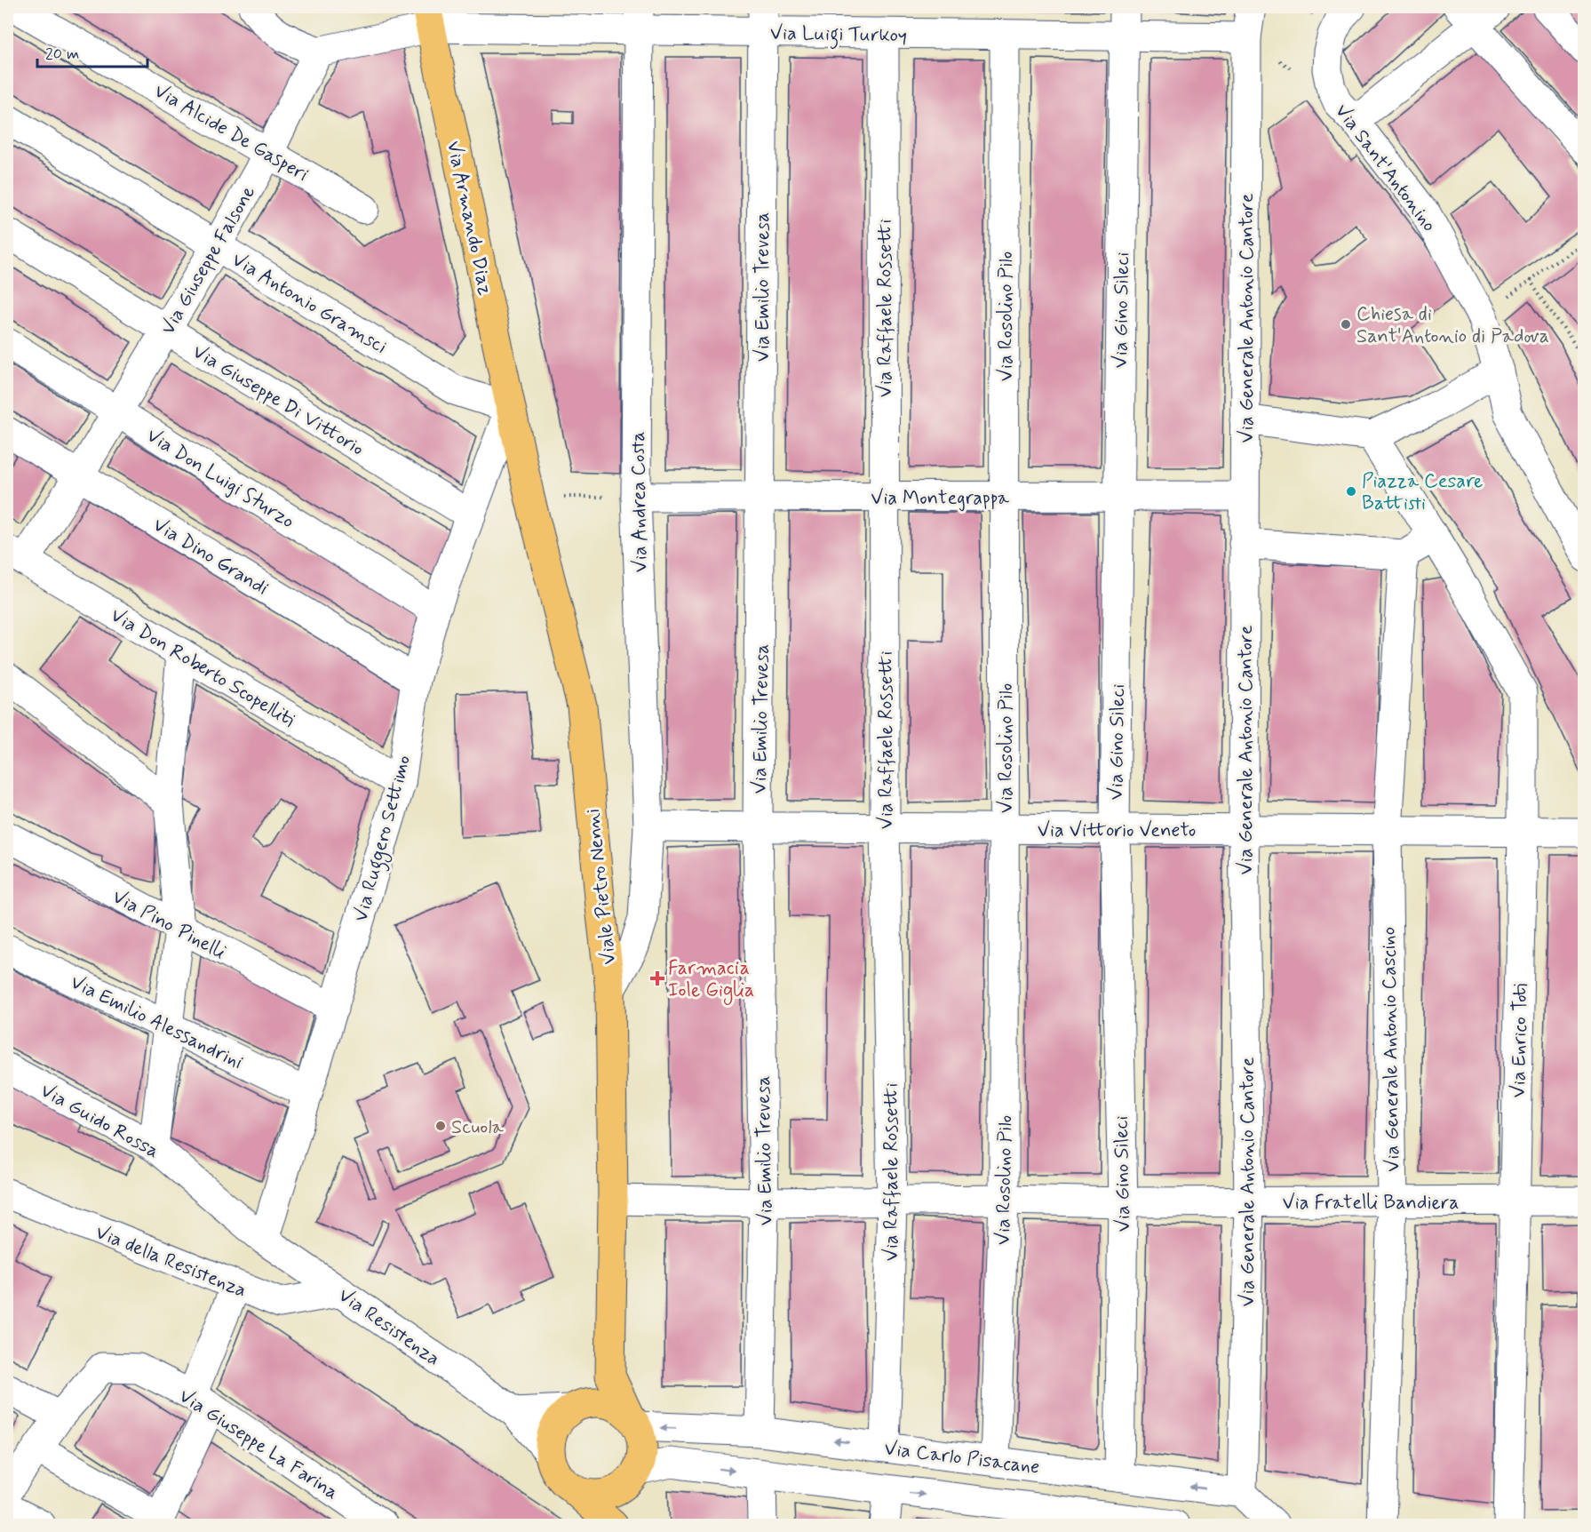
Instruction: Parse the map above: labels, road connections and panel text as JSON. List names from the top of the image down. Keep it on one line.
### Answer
{"streets":{"main road":["Via Armando Diaz","Viale Pietro Nenni"],"street":["Via Luigi Turkoy","Via Alcide De Gasperi","Via Sant'Antonino","Via Giuseppe Falsone","Via Emilio Trevesa","Via Antonio Gramsci","Via Raffaele Rossetti","Via Gino Sileci","Via Rosolino Pilo","Via Generale Antonio Cantore","Via Giuseppe Di Vittorio","Via Don Luigi Sturzo","Via Montegrappa","Via Andrea Costa","Via Dino Grandi","Via Don Roberto Scopelliti","Via Vittorio Veneto","Via Ruggero Settimo","Via Pino Pinelli","Via Emilio Alessandrini","Via Enrico Toti","Via Generale Antonio Cascino","Via Guido Rossa","Via Fratelli Bandiera","Via della Resistenza","Via Resistenza","Via Giuseppe La Farina","Via Carlo Pisacane"]},"crossings":[["Via Luigi Turkoy","Via Armando Diaz"],["Via Luigi Turkoy","Via Emilio Trevesa"],["Via Luigi Turkoy","Via Raffaele Rossetti"],["Via Luigi Turkoy","Via Gino Sileci"],["Via Luigi Turkoy","Via Rosolino Pilo"],["Via Luigi Turkoy","Via Generale Antonio Cantore"],["Via Luigi Turkoy","Via Andrea Costa"],["Via Alcide De Gasperi","Via Giuseppe Falsone"],["Via Armando Diaz","Via Antonio Gramsci"],["Via Armando Diaz","Via Ruggero Settimo"],["Via Armando Diaz","Viale Pietro Nenni"],["Via Giuseppe Falsone","Via Antonio Gramsci"],["Via Giuseppe Falsone","Via Giuseppe Di Vittorio"],["Via Giuseppe Falsone","Via Don Luigi Sturzo"],["Via Giuseppe Falsone","Via Dino Grandi"],["Via Giuseppe Falsone","Via Don Roberto Scopelliti"],["Via Emilio Trevesa","Via Montegrappa"],["Via Emilio Trevesa","Via Vittorio Veneto"],["Via Emilio Trevesa","Via Fratelli Bandiera"],["Via Emilio Trevesa","Via Carlo Pisacane"],["Via Antonio Gramsci","Via Ruggero Settimo"],["Via Antonio Gramsci","Viale Pietro Nenni"],["Via Raffaele Rossetti","Via Montegrappa"],["Via Raffaele Rossetti","Via Vittorio Veneto"],["Via Raffaele Rossetti","Via Fratelli Bandiera"],["Via Raffaele Rossetti","Via Carlo Pisacane"],["Via Gino Sileci","Via Montegrappa"],["Via Gino Sileci","Via Vittorio Veneto"],["Via Gino Sileci","Via Fratelli Bandiera"],["Via Gino Sileci","Via Carlo Pisacane"],["Via Rosolino Pilo","Via Montegrappa"],["Via Rosolino Pilo","Via Vittorio Veneto"],["Via Rosolino Pilo","Via Fratelli Bandiera"],["Via Rosolino Pilo","Via Carlo Pisacane"],["Via Generale Antonio Cantore","Via Montegrappa"],["Via Generale Antonio Cantore","Via Vittorio Veneto"],["Via Generale Antonio Cantore","Via Fratelli Bandiera"],["Via Generale Antonio Cantore","Via Carlo Pisacane"],["Via Giuseppe Di Vittorio","Via Ruggero Settimo"],["Via Don Luigi Sturzo","Via Ruggero Settimo"],["Via Montegrappa","Via Andrea Costa"],["Via Andrea Costa","Via Vittorio Veneto"],["Via Andrea Costa","Viale Pietro Nenni"],["Via Dino Grandi","Via Ruggero Settimo"],["Via Don Roberto Scopelliti","Via Ruggero Settimo"],["Via Vittorio Veneto","Via Enrico Toti"],["Via Vittorio Veneto","Via Generale Antonio Cascino"],["Via Ruggero Settimo","Viale Pietro Nenni"],["Via Ruggero Settimo","Via Pino Pinelli"],["Via Ruggero Settimo","Via Emilio Alessandrini"],["Via Ruggero Settimo","Via Guido Rossa"],["Via Ruggero Settimo","Via Resistenza"],["Viale Pietro Nenni","Via Fratelli Bandiera"],["Viale Pietro Nenni","Via Resistenza"],["Viale Pietro Nenni","Via Carlo Pisacane"],["Via Enrico Toti","Via Fratelli Bandiera"],["Via Generale Antonio Cascino","Via Fratelli Bandiera"],["Via Guido Rossa","Via Resistenza"],["Via della Resistenza","Via Resistenza"],["Via Resistenza","Via Carlo Pisacane"]],"places":{"other":["Chiesa di Sant'Antonio di Padova","Piazza Cesare Battisti","Scuola"],"health":["Farmacia Iole Giglia"]},"scale_bar":"20 m"}
